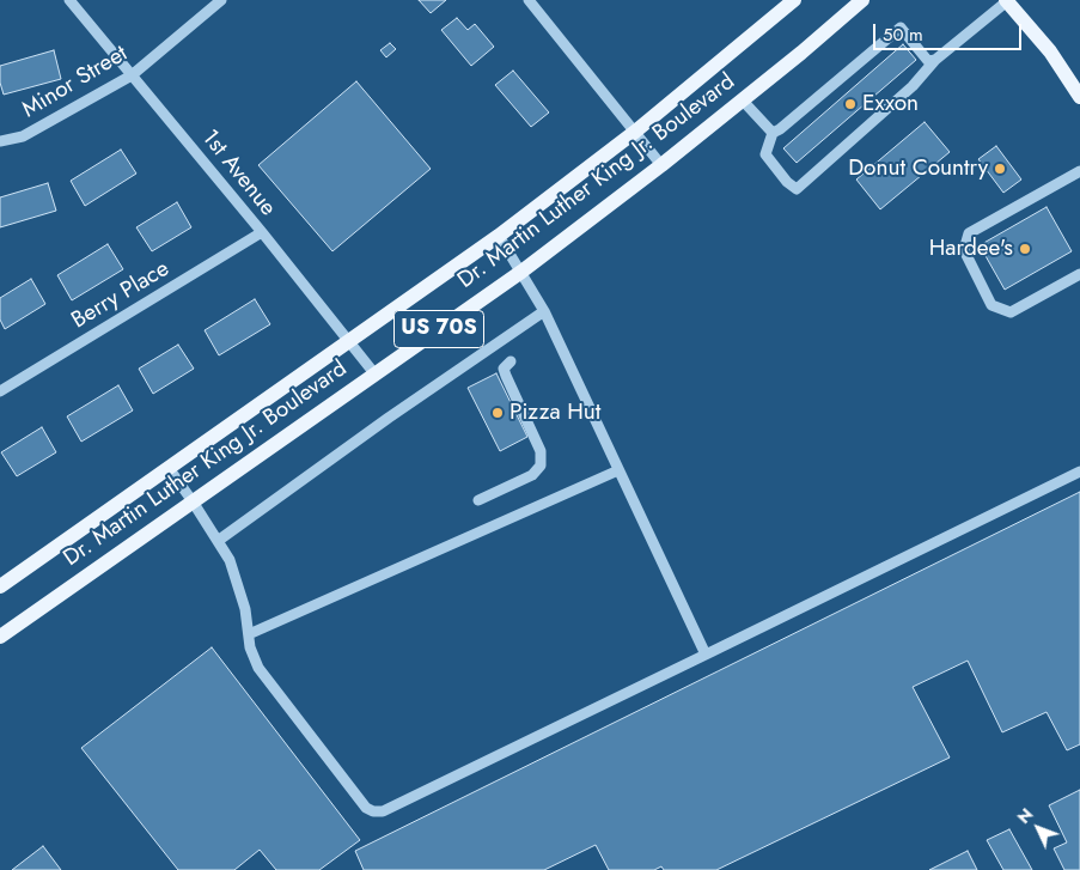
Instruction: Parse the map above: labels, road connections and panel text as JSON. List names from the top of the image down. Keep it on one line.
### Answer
{"streets":{"main road":["Dr. Martin Luther King Jr. Boulevard","US 70S"],"street":["Minor Street","1st Avenue","Berry Place"]},"crossings":[["Minor Street","1st Avenue"],["1st Avenue","Dr. Martin Luther King Jr. Boulevard"],["1st Avenue","Berry Place"]],"places":["Exxon","Donut Country","Hardee's","Pizza Hut"],"scale_bar":"50 m","north":"top left"}
